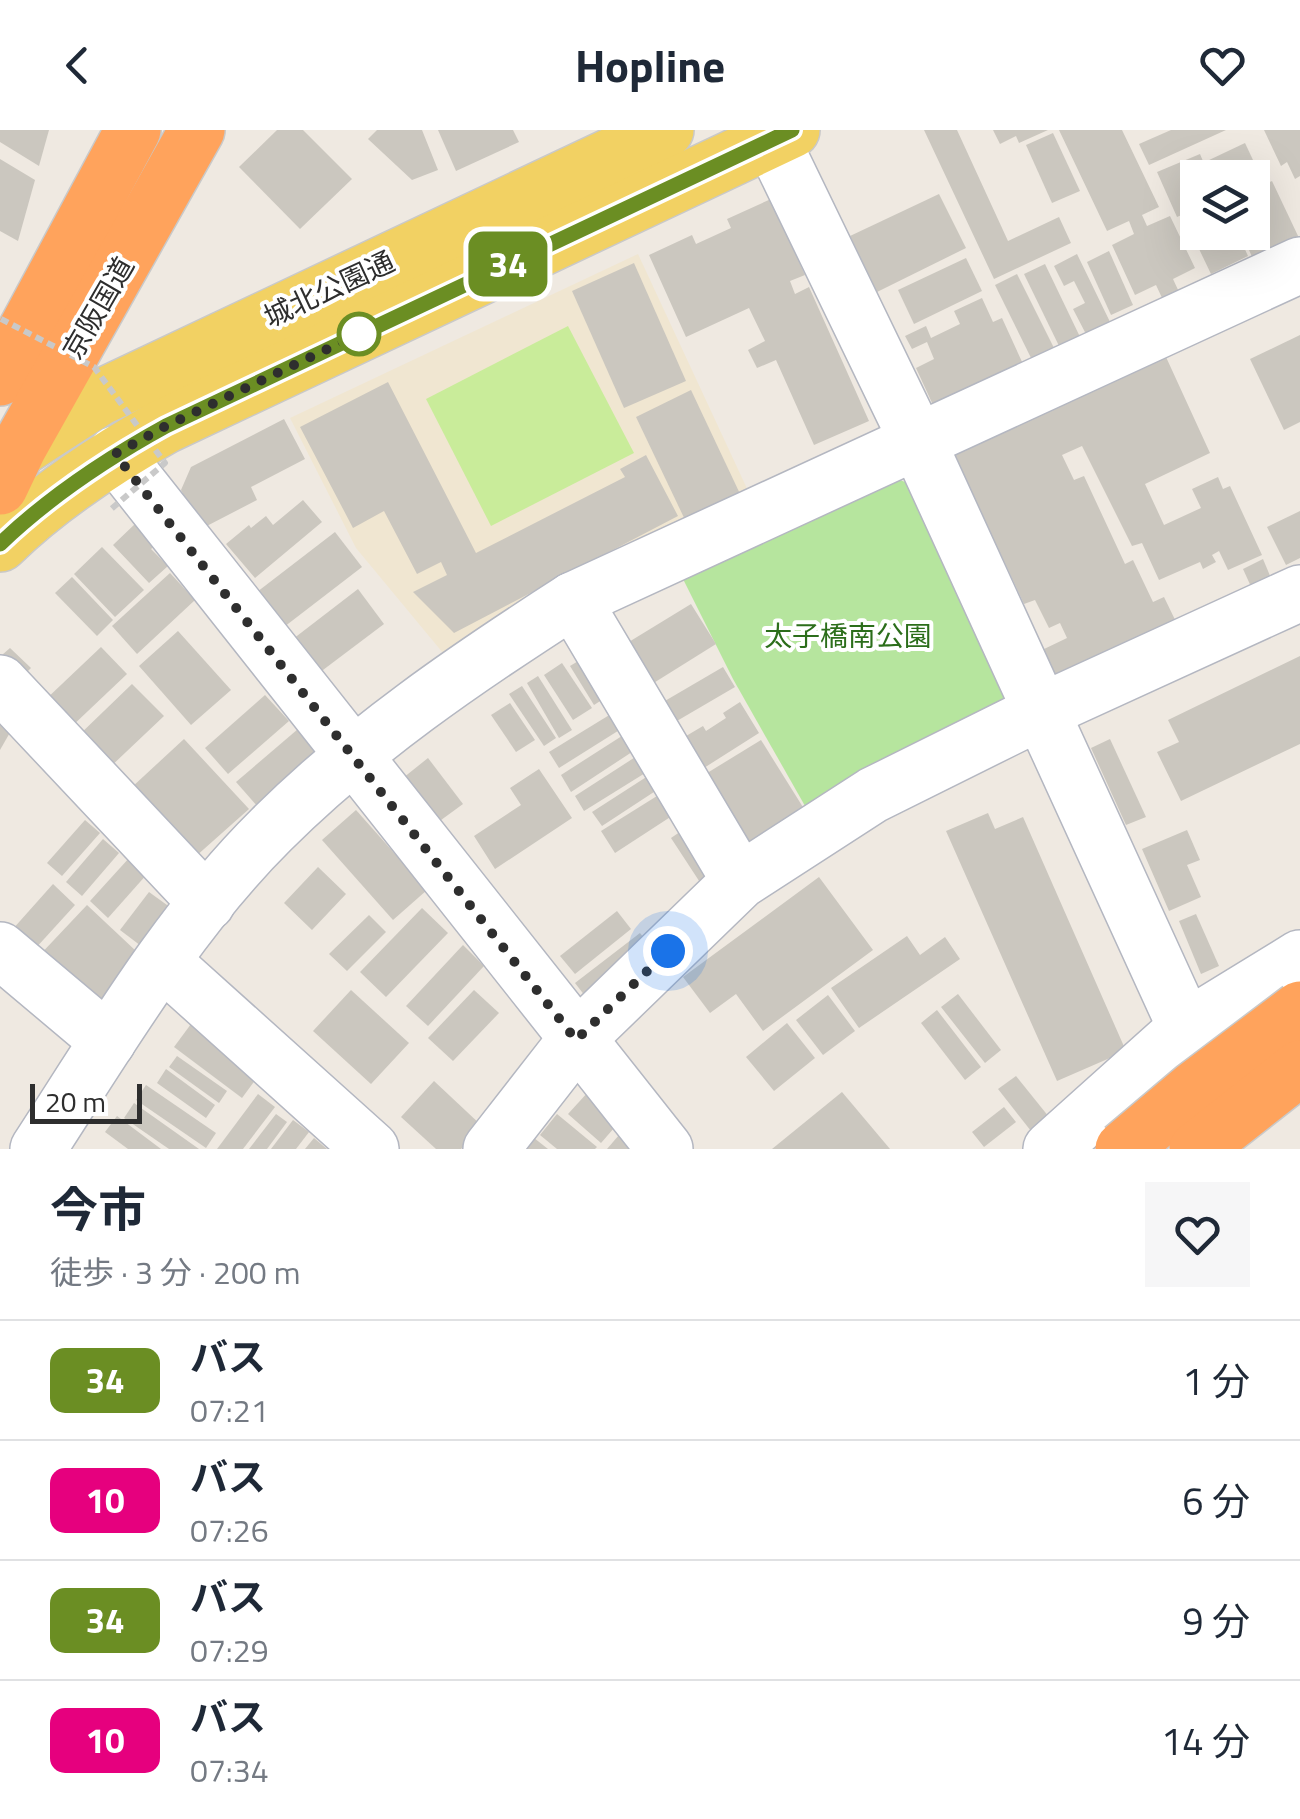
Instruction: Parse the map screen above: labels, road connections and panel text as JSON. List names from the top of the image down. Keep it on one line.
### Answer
{"streets":{"highway":["京阪国道"],"main road":["城北公園通"]},"crossings":[["城北公園通","京阪国道"]],"parks":["太子橋南公園"],"lines":["bus line 34"],"scale_bar":"20 m","page":{"header":"Hopline","on_map":"34","scale":"20 m","heading":["今市","徒歩 · 3 分 · 200 m"],"list":[{"mark":"34","name":"バス","note":"07:21","value":"1 分"},{"mark":"10","name":"バス","note":"07:26","value":"6 分"},{"mark":"34","name":"バス","note":"07:29","value":"9 分"},{"mark":"10","name":"バス","note":"07:34","value":"14 分"}]}}
